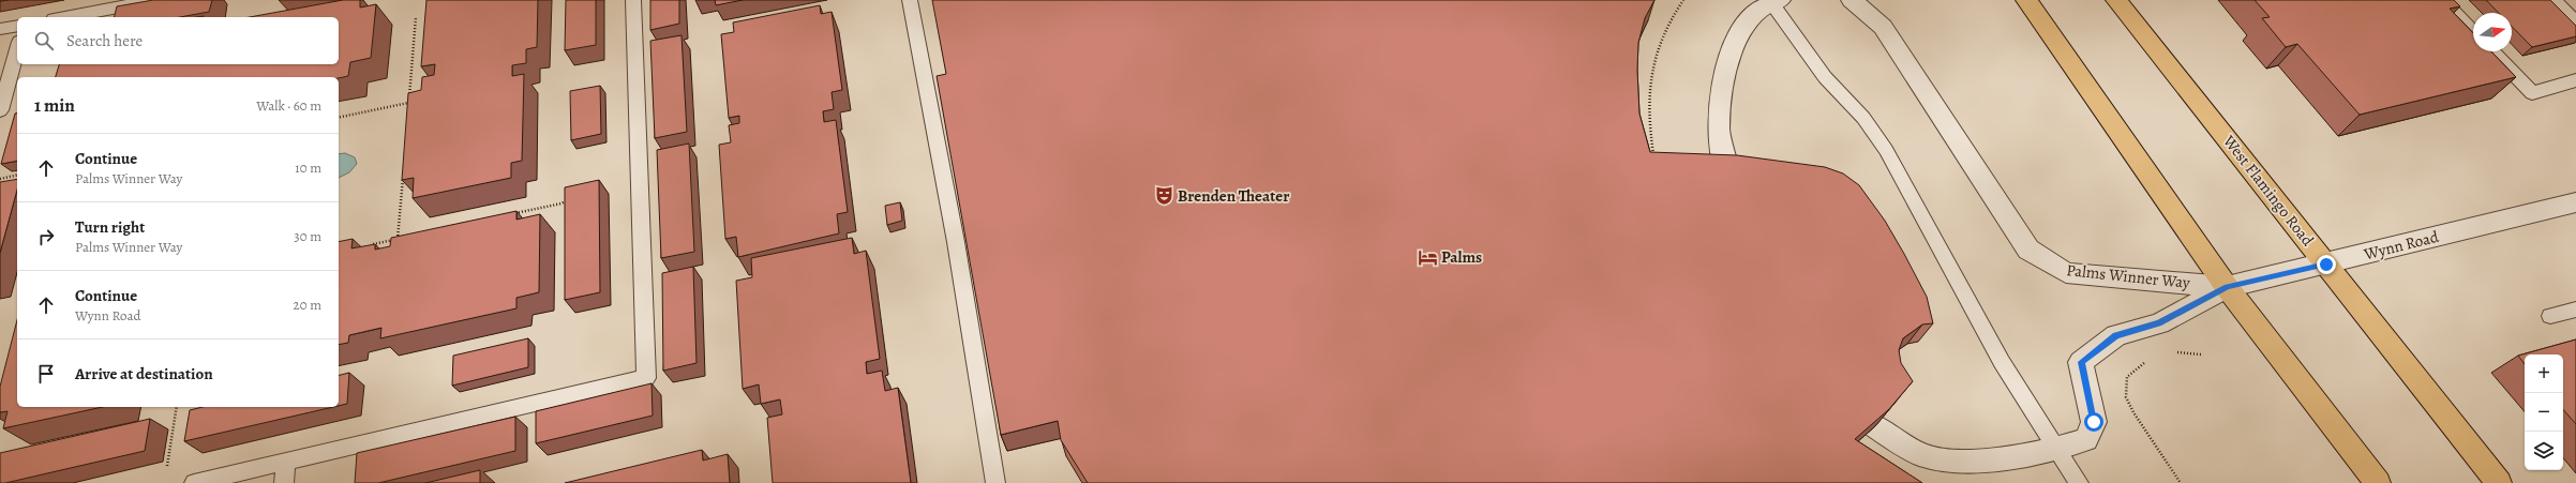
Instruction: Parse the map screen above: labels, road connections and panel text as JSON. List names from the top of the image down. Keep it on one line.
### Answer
{"streets":{"main road":["West Flamingo Road"],"street":["Wynn Road","Palms Winner Way"]},"crossings":[["West Flamingo Road","Wynn Road"],["Wynn Road","Palms Winner Way"]],"places":{"theatre":["Brenden Theater"],"hotel":["Palms"]},"north":"right","page":{"search":"Search here","heading":["1 min","Walk · 60 m"],"list":[["Continue","Palms Winner Way","10 m"],["Turn right","Palms Winner Way","30 m"],["Continue","Wynn Road","20 m"],"Arrive at destination"],"map_buttons":["+","−"]}}
